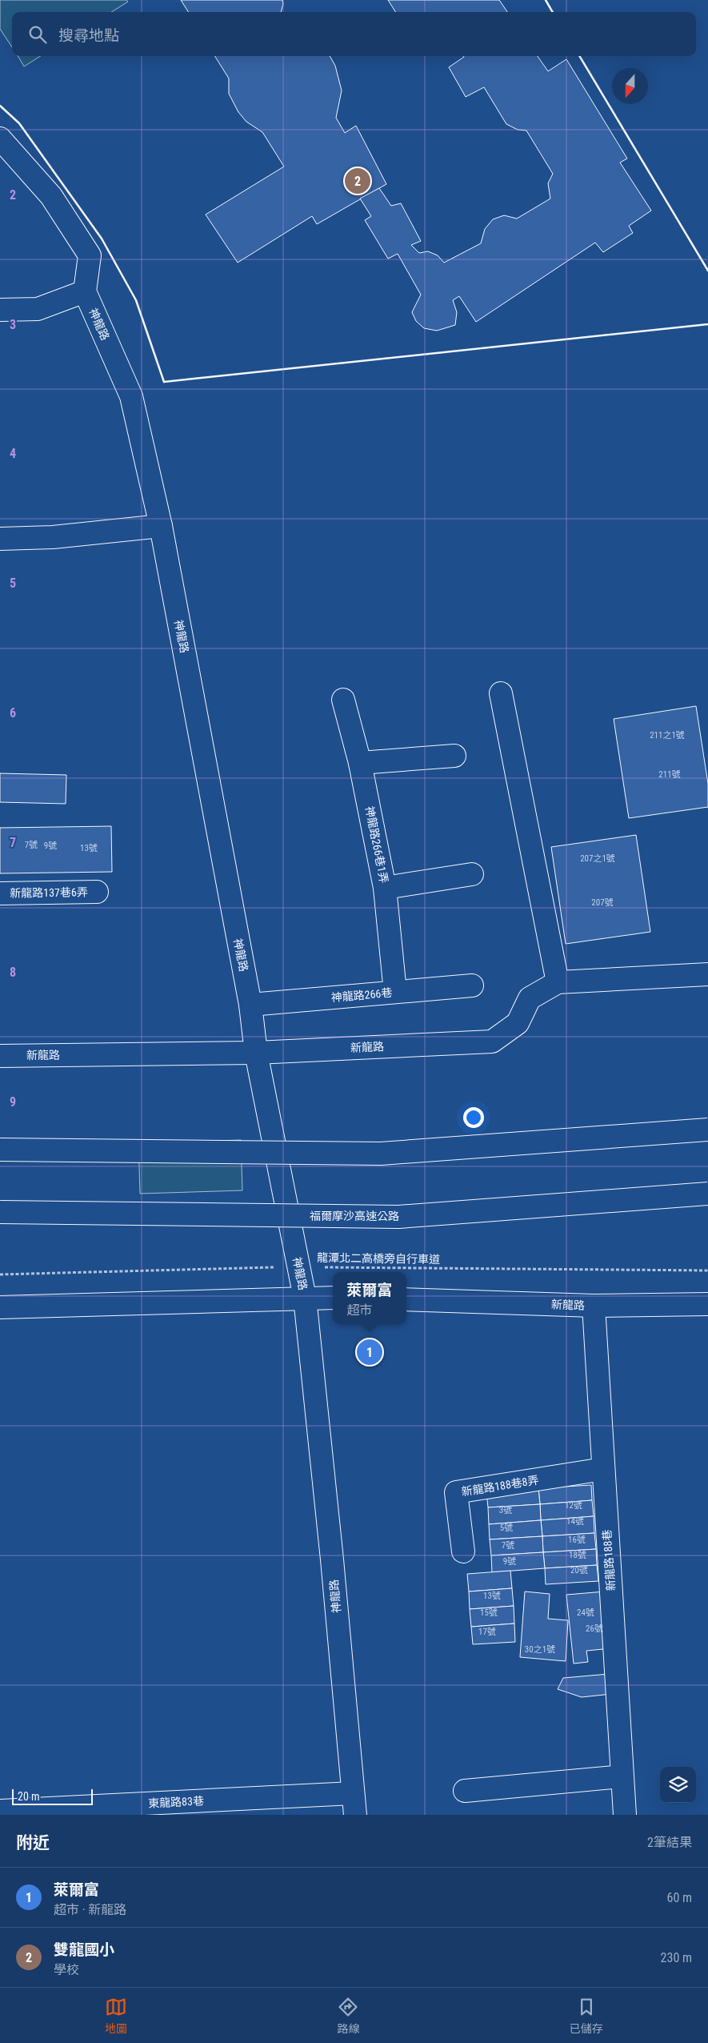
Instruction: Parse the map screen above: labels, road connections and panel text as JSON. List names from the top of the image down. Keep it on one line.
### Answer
{"streets":{"main road":["神龍路","神龍路266巷1弄","新龍路137巷6弄","神龍路266巷","新龍路","福爾摩沙高速公路","新龍路188巷8弄","新龍路188巷","東龍路83巷"],"path":["龍潭北二高橋旁自行車道"]},"crossings":[["神龍路","神龍路266巷"],["神龍路","新龍路"],["神龍路","龍潭北二高橋旁自行車道"],["神龍路","東龍路83巷"],["神龍路266巷1弄","神龍路266巷"],["新龍路","新龍路188巷"],["新龍路188巷8弄","新龍路188巷"]],"house_numbers":["211之1號","211號","7號","9號","13號","207之1號","207號","12號","3號","14號","5號","16號","7號","18號","9號","20號","13號","15號","24號","26號","17號","30之1號"],"scale_bar":"20 m","north":"bottom","page":{"search":"搜尋地點","pins":["2","1"],"popup":["萊爾富","超市"],"scale":"20 m","heading":["附近","2筆結果"],"list":[{"mark":"1","name":"萊爾富","note":"超市 · 新龍路","value":"60 m"},{"mark":"2","name":"雙龍國小","note":"學校","value":"230 m"}],"nav":["地圖","路線","已儲存"]},"grid":{"rows":["2","3","4","5","6","7","8","9"]}}
